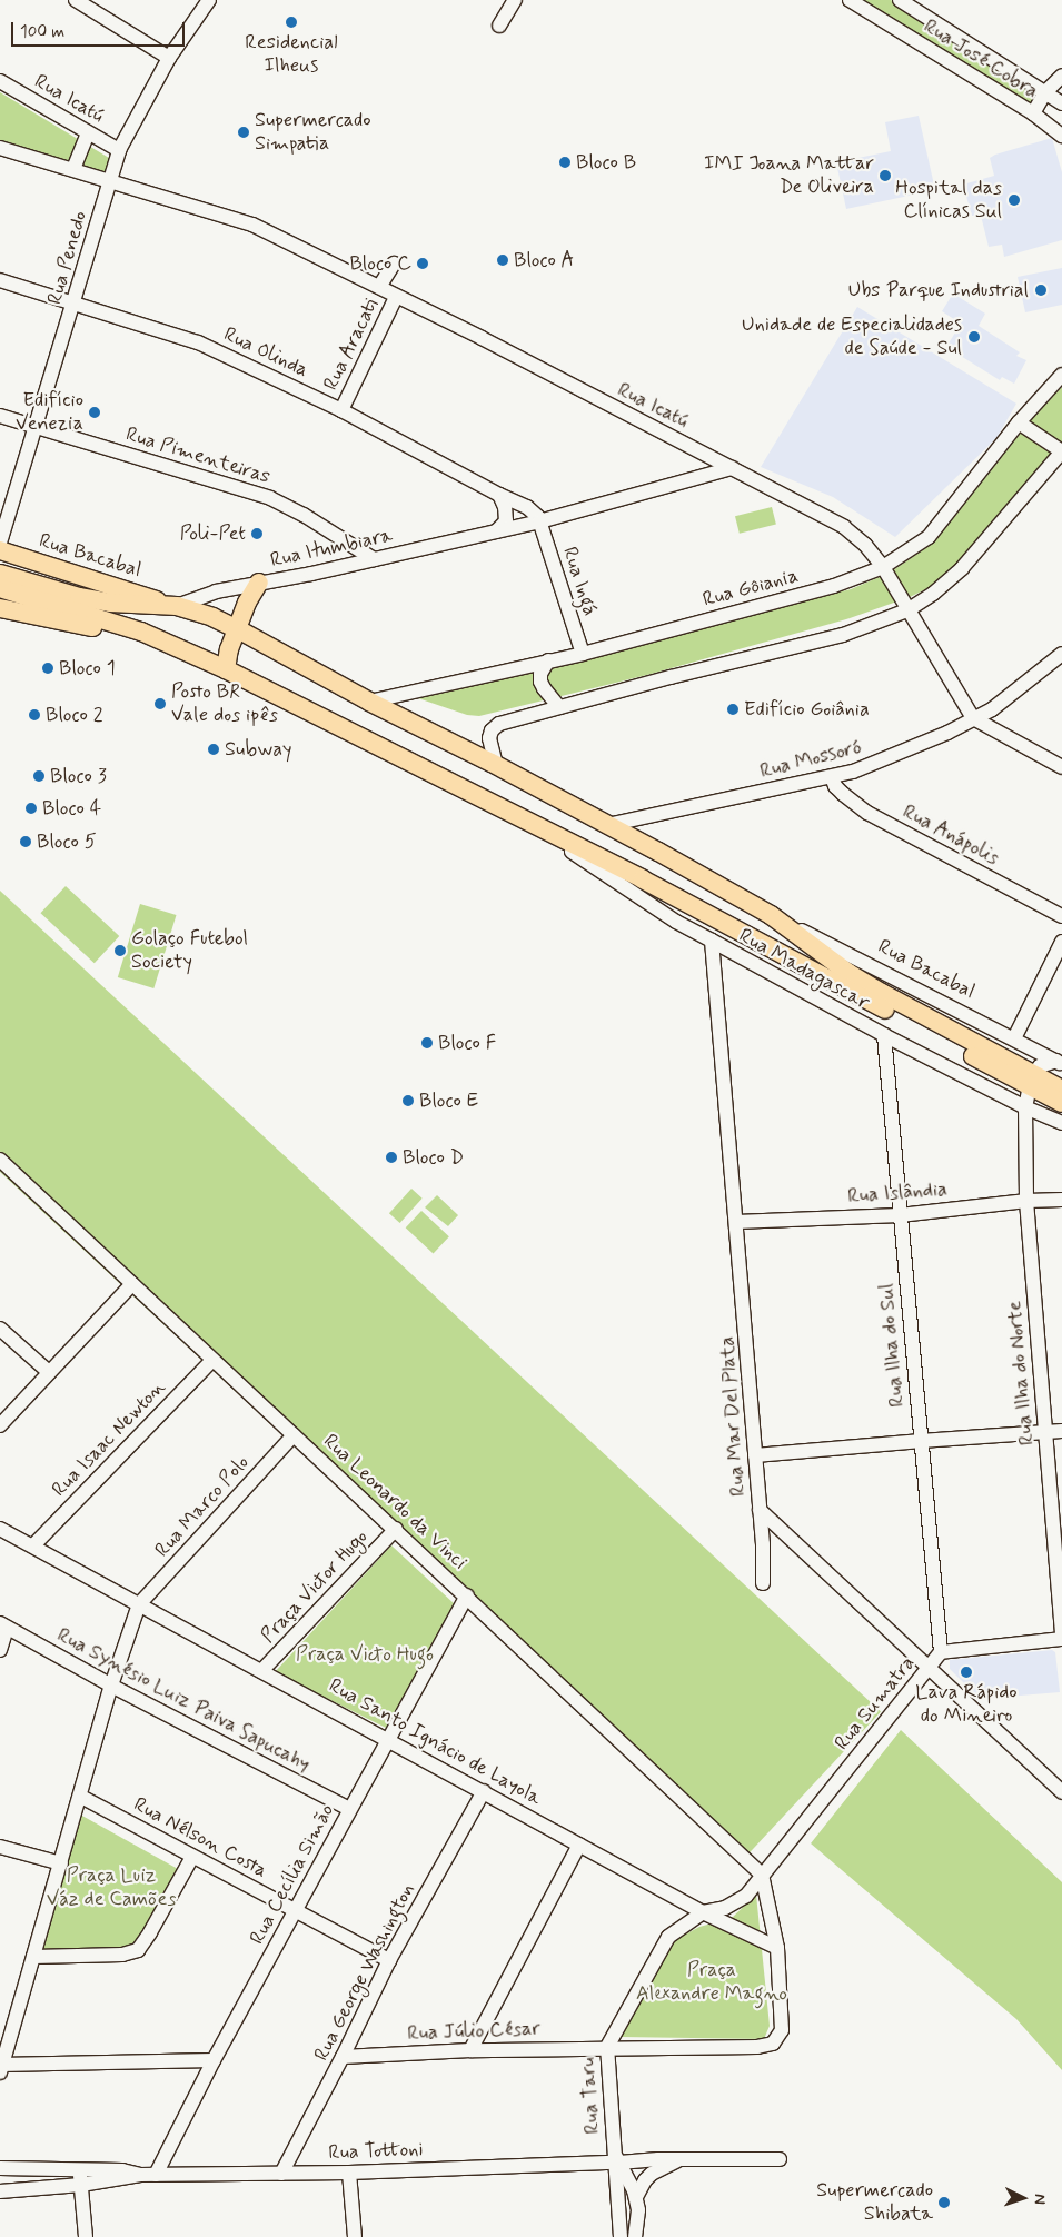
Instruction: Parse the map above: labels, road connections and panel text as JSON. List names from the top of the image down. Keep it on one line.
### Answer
{"streets":{"main road":["Rua Bacabal"],"street":["Rua José Cobra","Rua Icatú","Rua Penedo","Rua Aracati","Rua Olinda","Rua Pimenteiras","Rua Itumbiara","Rua Ingá","Rua Gôiania","Rua Mossoró","Rua Anápolis","Rua Madagascar","Rua Islândia","Rua Ilha do Sul","Rua Ilha do Norte","Rua Mar Del Plata","Rua Isaac Newton","Rua Leonardo da Vinci","Rua Marco Polo","Praça Victor Hugo","Rua Synésio Luiz Paiva Sapucahy","Rua Sumatra","Rua Santo Ignácio de Layola","Rua Nélson Costa","Rua Cecília Simão","Rua George Washington","Rua Júlio César","Rua Taru","Rua Tottoni"]},"crossings":[["Rua Icatú","Rua Penedo"],["Rua Icatú","Rua Aracati"],["Rua Icatú","Rua Gôiania"],["Rua Icatú","Rua Mossoró"],["Rua Penedo","Rua Olinda"],["Rua Penedo","Rua Pimenteiras"],["Rua Aracati","Rua Olinda"],["Rua Olinda","Rua Itumbiara"],["Rua Olinda","Rua Ingá"],["Rua Pimenteiras","Rua Itumbiara"],["Rua Itumbiara","Rua Bacabal"],["Rua Itumbiara","Rua Ingá"],["Rua Bacabal","Rua Gôiania"],["Rua Bacabal","Rua Mossoró"],["Rua Bacabal","Rua Ilha do Norte"],["Rua Ingá","Rua Gôiania"],["Rua Mossoró","Rua Anápolis"],["Rua Madagascar","Rua Ilha do Sul"],["Rua Madagascar","Rua Ilha do Norte"],["Rua Madagascar","Rua Mar Del Plata"],["Rua Islândia","Rua Ilha do Sul"],["Rua Islândia","Rua Ilha do Norte"],["Rua Islândia","Rua Mar Del Plata"],["Rua Ilha do Sul","Rua Sumatra"],["Rua Mar Del Plata","Rua Sumatra"],["Rua Isaac Newton","Rua Leonardo da Vinci"],["Rua Isaac Newton","Rua Santo Ignácio de Layola"],["Rua Leonardo da Vinci","Rua Marco Polo"],["Rua Leonardo da Vinci","Praça Victor Hugo"],["Rua Leonardo da Vinci","Rua Sumatra"],["Rua Leonardo da Vinci","Rua Cecília Simão"],["Rua Leonardo da Vinci","Rua Taru"],["Rua Marco Polo","Rua Santo Ignácio de Layola"],["Praça Victor Hugo","Rua Santo Ignácio de Layola"],["Rua Synésio Luiz Paiva Sapucahy","Rua Cecília Simão"],["Rua Sumatra","Rua Taru"],["Rua Santo Ignácio de Layola","Rua Cecília Simão"],["Rua Santo Ignácio de Layola","Rua George Washington"],["Rua Santo Ignácio de Layola","Rua Taru"],["Rua Nélson Costa","Rua Cecília Simão"],["Rua Nélson Costa","Rua George Washington"],["Rua Cecília Simão","Rua Tottoni"],["Rua George Washington","Rua Júlio César"],["Rua George Washington","Rua Tottoni"],["Rua Júlio César","Rua Taru"],["Rua Taru","Rua Tottoni"]],"parks":["Praça Victo Hugo","Praça Luiz Váz de Camões","Praça Alexandre Magno"],"places":["Residencial Ilheus","Supermercado Simpatia","Bloco B","IMI Joana Mattar De Oliveira","Hospital das Clínicas Sul","Bloco A","Bloco C","Ubs Parque Industrial","Unidade de Especialidades de Saúde - Sul","Edifício Venezia","Poli-Pet","Bloco 1","Posto BR Vale dos ipês","Edifício Goiânia","Bloco 2","Subway","Bloco 3","Bloco 4","Bloco 5","Golaço Futebol Society","Bloco F","Bloco E","Bloco D","Lava Rápido do Mineiro","Supermercado Shibata"],"scale_bar":"100 m","north":"right"}
